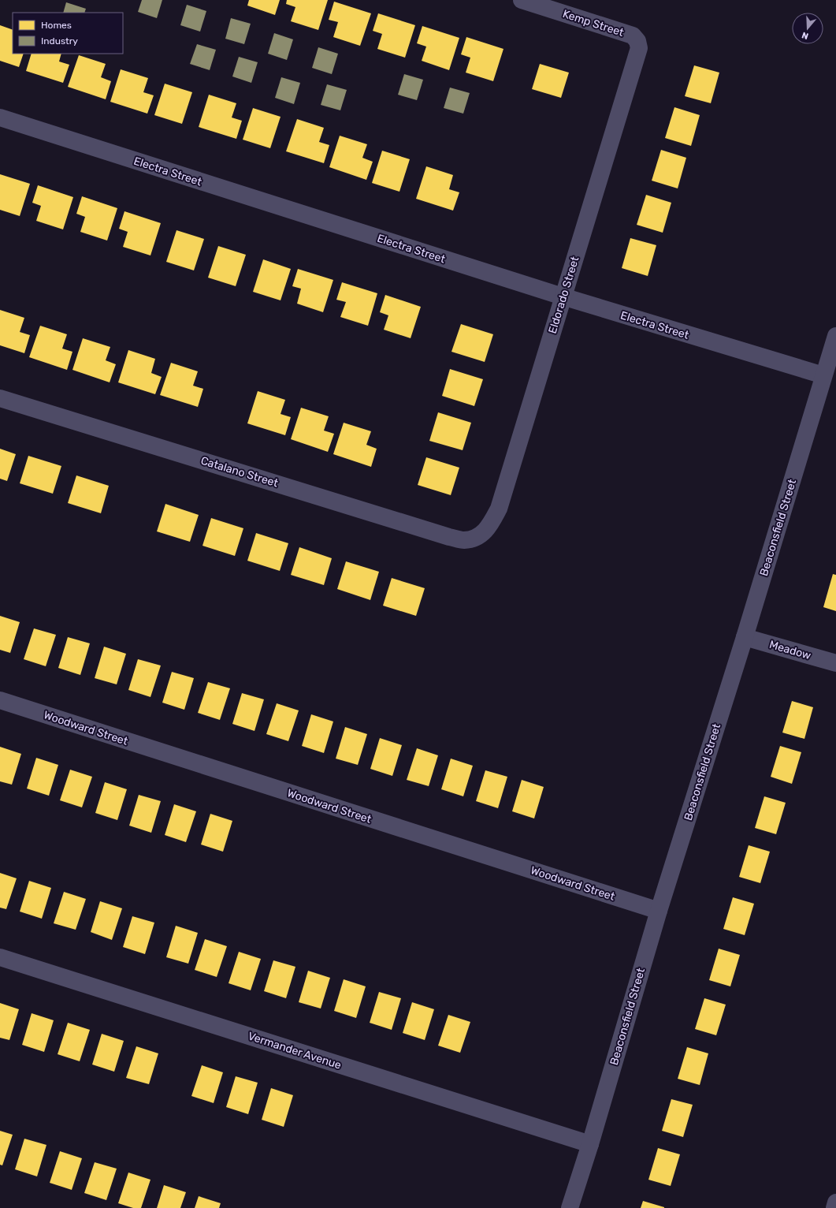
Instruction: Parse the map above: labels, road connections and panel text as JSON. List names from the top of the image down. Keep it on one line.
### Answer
{"streets":{"street":["Kemp Street","Electra Street","Eldorado Street","Catalano Street","Beaconsfield Street","Meadow","Woodward Street","Vermander Avenue"]},"crossings":[["Kemp Street","Eldorado Street"],["Electra Street","Eldorado Street"],["Electra Street","Beaconsfield Street"],["Eldorado Street","Catalano Street"],["Beaconsfield Street","Meadow"],["Beaconsfield Street","Woodward Street"],["Beaconsfield Street","Vermander Avenue"]],"legend":["Homes","Industry"],"north":"bottom"}
